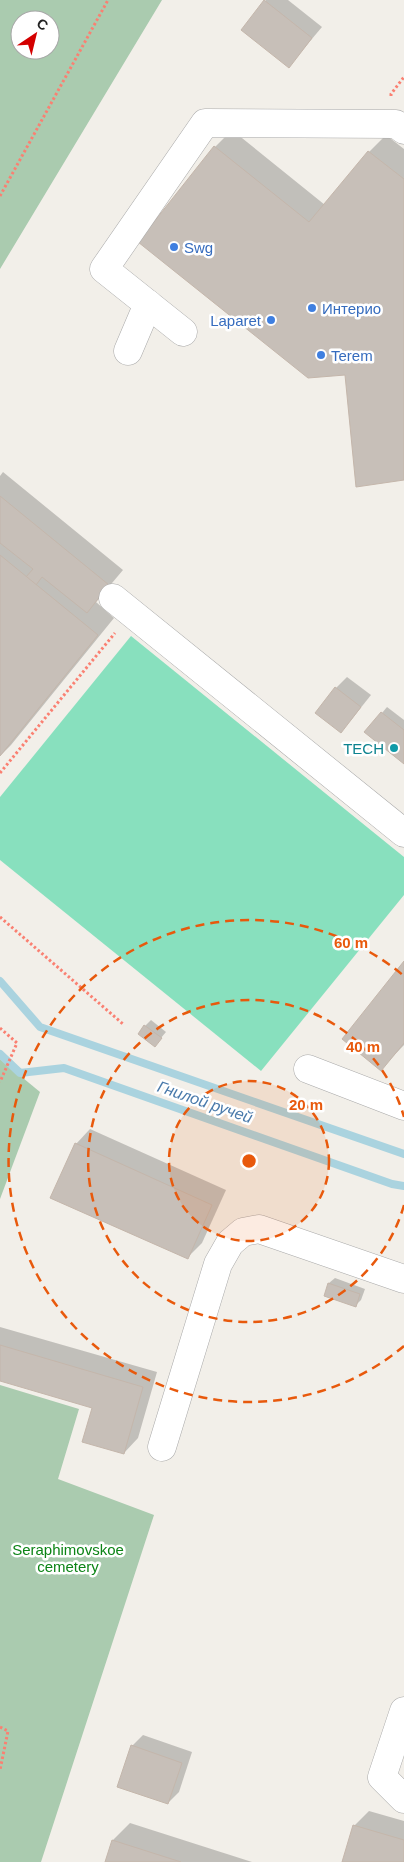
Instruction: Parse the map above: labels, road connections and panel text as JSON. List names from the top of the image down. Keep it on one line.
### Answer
{"water":["Гнилой ручей"],"parks":["Seraphimovskoe cemetery"],"places":["Swg","Интерио","Laparet","Terem","TECH"],"north":"top right","rings":["60 m","40 m","20 m"]}
